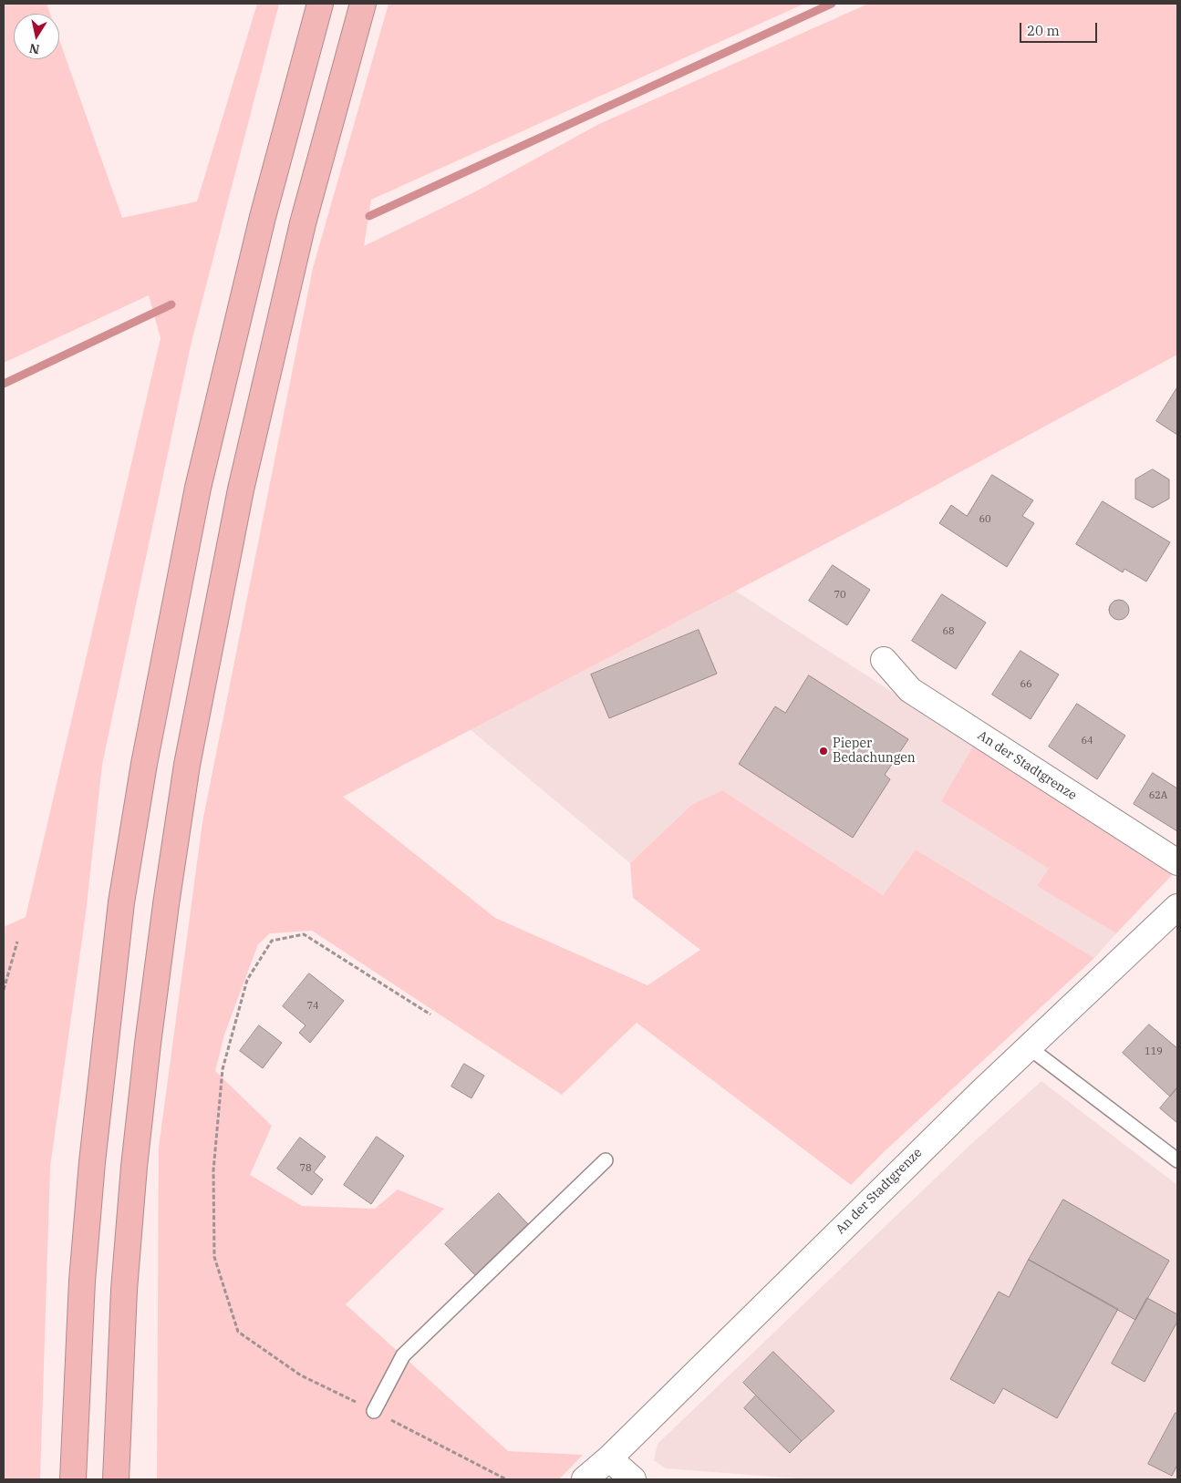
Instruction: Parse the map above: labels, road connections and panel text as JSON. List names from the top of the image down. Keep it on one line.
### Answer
{"streets":{"street":["An der Stadtgrenze"]},"places":["Pieper Bedachungen"],"house_numbers":["60","70","68","66","64","62A","74","119","78"],"scale_bar":"20 m","north":"bottom"}
